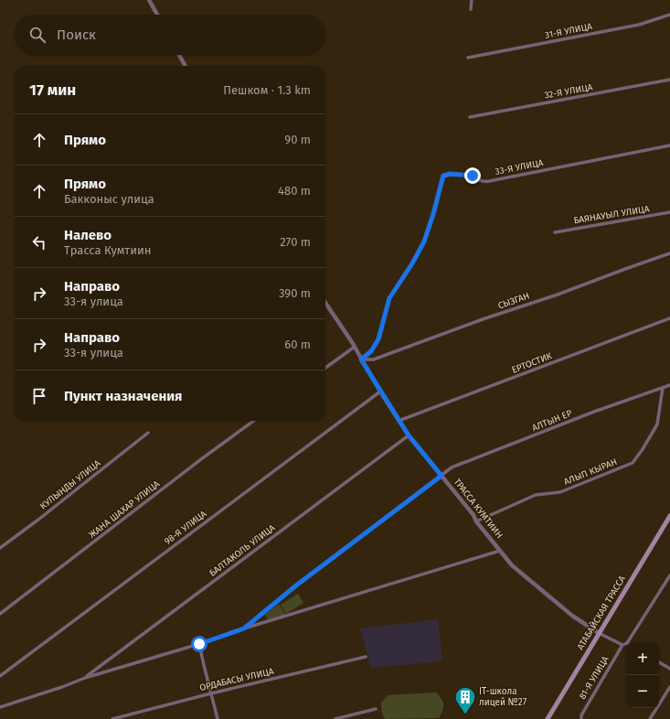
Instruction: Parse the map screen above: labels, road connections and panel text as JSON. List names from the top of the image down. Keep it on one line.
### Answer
{"streets":{"main road":["АТАБАЙСКАЯ ТРАССА"],"street":["31-Я УЛИЦА","32-Я УЛИЦА","33-Я УЛИЦА","БАЯНАУЫЛ УЛИЦА","СЫЗГАН","ЕРТОСТИК","АЛТЫН ЕР","АЛЫП КЫРАН","КУЛЫНДЫ УЛИЦА","ТРАССА КУМТИИН","ЖАНА ШАХАР УЛИЦА","98-Я УЛИЦА","БАЛТАКОЛЬ УЛИЦА","81-Я УЛИЦА","ОРДАБАСЫ УЛИЦА"]},"crossings":[["33-Я УЛИЦА","СЫЗГАН"],["33-Я УЛИЦА","ТРАССА КУМТИИН"],["СЫЗГАН","ТРАССА КУМТИИН"],["ЕРТОСТИК","ТРАССА КУМТИИН"],["АЛТЫН ЕР","АЛЫП КЫРАН"],["АЛТЫН ЕР","ТРАССА КУМТИИН"],["АЛЫП КЫРАН","ТРАССА КУМТИИН"],["ТРАССА КУМТИИН","98-Я УЛИЦА"],["ТРАССА КУМТИИН","БАЛТАКОЛЬ УЛИЦА"],["ТРАССА КУМТИИН","АТАБАЙСКАЯ ТРАССА"]],"places":{"building":["IT-школа лицей №27"]},"page":{"search":"Поиск","heading":["17 мин","Пешком · 1.3 km"],"list":[["Прямо","90 m"],["Прямо","Бакконыс улица","480 m"],["Налево","Трасса Кумтиин","270 m"],["Направо","33-я улица","390 m"],["Направо","33-я улица","60 m"],"Пункт назначения"],"map_buttons":["+","−"]}}
